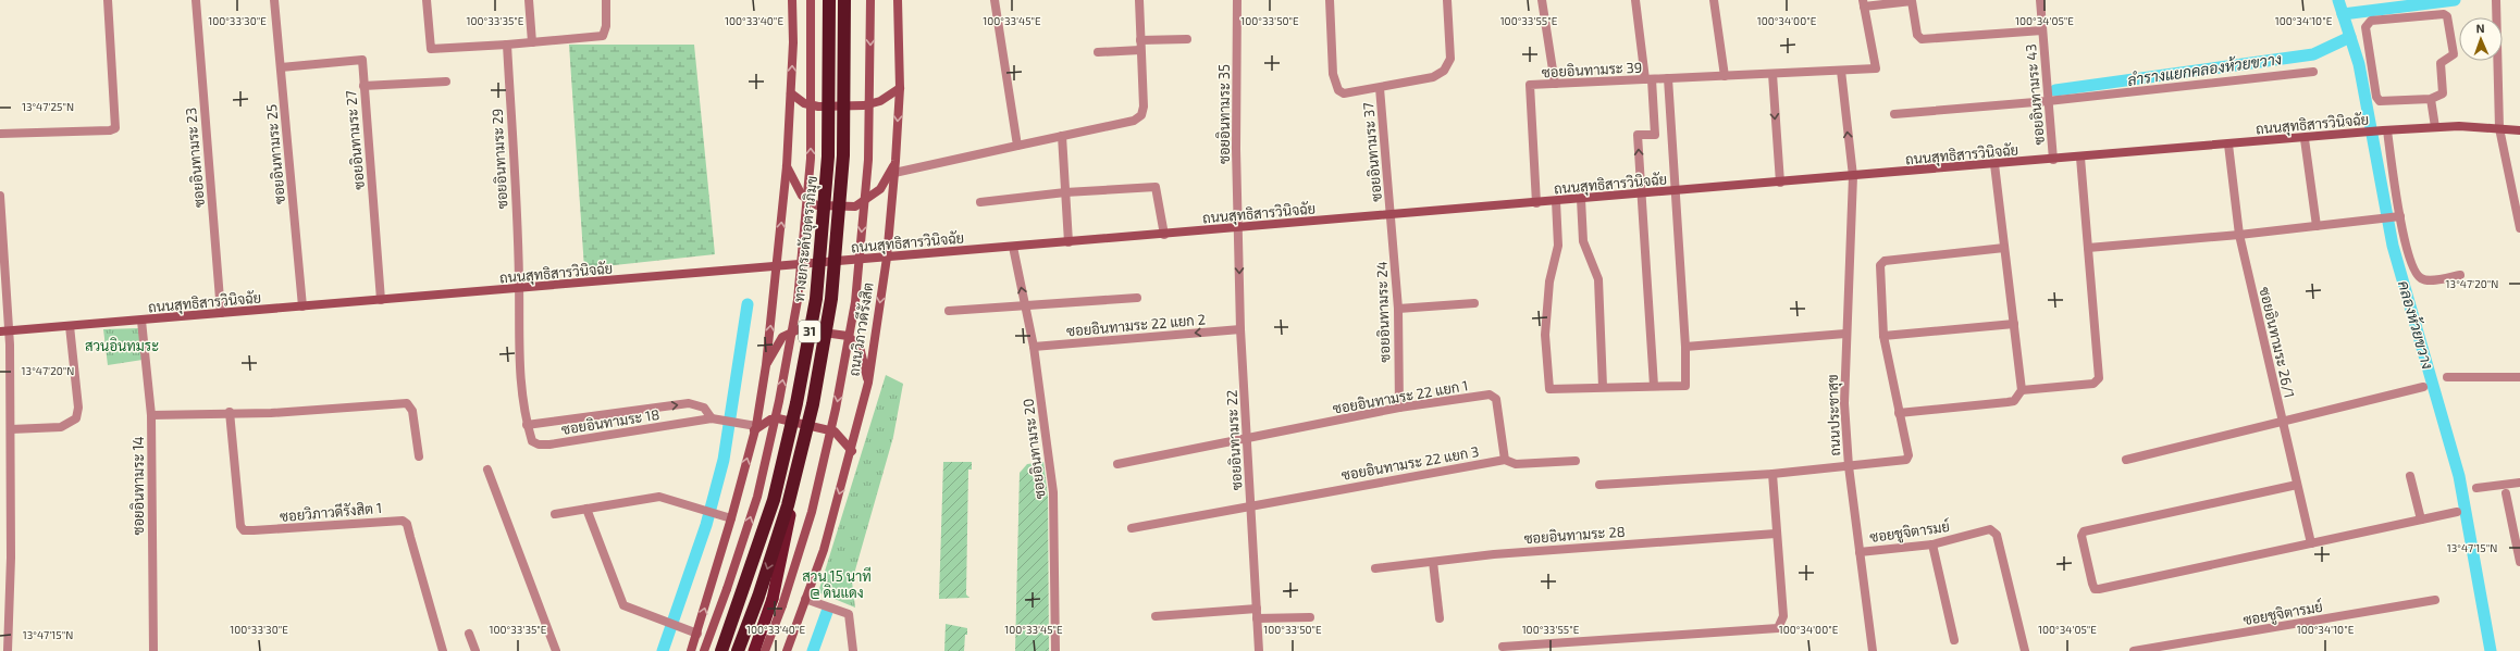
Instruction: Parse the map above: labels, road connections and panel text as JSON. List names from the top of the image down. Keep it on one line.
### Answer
{"streets":{"highway":["ทางยกระดับอุตราภิมุข","ถนนวิภาวดีรังสิต","31"],"main road":["ถนนสุทธิสารวินิจฉัย"],"street":["ซอยอินทามระ 39","ซอยอินทามระ 43","ซอยอินทามระ 35","ซอยอินทามระ 27","ซอยอินทามระ 37","ซอยอินทามระ 25","ซอยอินทามระ 23","ซอยอินทามระ 29","ซอยอินทามระ 24","ซอยอินทามระ 22 แยก 2","ซอยอินทามระ 26/1","ซอยอินทามระ 22 แยก 1","ถนนประชาสุข","ซอยอินทามระ 18","ซอยอินทามระ 22","ซอยอินทามระ 20","ซอยอินทามระ 22 แยก 3","ซอยอินทามระ 14","ซอยวิภาวดีรังสิต 1","ซอยชูจิตารมย์","ซอยอินทามระ 28"]},"crossings":[["ซอยอินทามระ 39","ถนนสุทธิสารวินิจฉัย"],["ซอยอินทามระ 39","ถนนประชาสุข"],["ซอยอินทามระ 43","ถนนสุทธิสารวินิจฉัย"],["ซอยอินทามระ 35","ถนนสุทธิสารวินิจฉัย"],["ซอยอินทามระ 35","ซอยอินทามระ 22"],["ถนนสุทธิสารวินิจฉัย","ซอยอินทามระ 27"],["ถนนสุทธิสารวินิจฉัย","ซอยอินทามระ 37"],["ถนนสุทธิสารวินิจฉัย","ซอยอินทามระ 25"],["ถนนสุทธิสารวินิจฉัย","ซอยอินทามระ 23"],["ถนนสุทธิสารวินิจฉัย","ซอยอินทามระ 29"],["ถนนสุทธิสารวินิจฉัย","ซอยอินทามระ 24"],["ถนนสุทธิสารวินิจฉัย","ถนนวิภาวดีรังสิต"],["ถนนสุทธิสารวินิจฉัย","ซอยอินทามระ 26/1"],["ถนนสุทธิสารวินิจฉัย","ถนนประชาสุข"],["ถนนสุทธิสารวินิจฉัย","ซอยอินทามระ 18"],["ถนนสุทธิสารวินิจฉัย","ซอยอินทามระ 22"],["ถนนสุทธิสารวินิจฉัย","ซอยอินทามระ 20"],["ถนนสุทธิสารวินิจฉัย","ซอยอินทามระ 14"],["ซอยอินทามระ 27","ซอยอินทามระ 25"],["ซอยอินทามระ 37","ซอยอินทามระ 24"],["ซอยอินทามระ 29","ซอยอินทามระ 18"],["ซอยอินทามระ 24","ซอยอินทามระ 22 แยก 1"],["ซอยอินทามระ 22 แยก 2","ซอยอินทามระ 22"],["ซอยอินทามระ 22 แยก 2","ซอยอินทามระ 20"],["ถนนวิภาวดีรังสิต","31"],["ซอยอินทามระ 22 แยก 1","ซอยอินทามระ 22"],["ซอยอินทามระ 22 แยก 1","ซอยอินทามระ 22 แยก 3"],["ถนนประชาสุข","ซอยชูจิตารมย์"],["ซอยอินทามระ 22","ซอยอินทามระ 22 แยก 3"]],"water":["ลำรางแยกคลองห้วยขวาง","คลองห้วยขวาง"],"parks":["สวนอินทมระ","สวน 15 นาที @ ดินแดง"],"north":"top","coordinates":["100°33'30\"E","100°33'35\"E","100°33'40\"E","100°33'45\"E","100°33'50\"E","100°33'55\"E","100°34'00\"E","100°34'05\"E","100°34'10\"E","13°47'25\"N","13°47'20\"N","13°47'15\"N"]}
